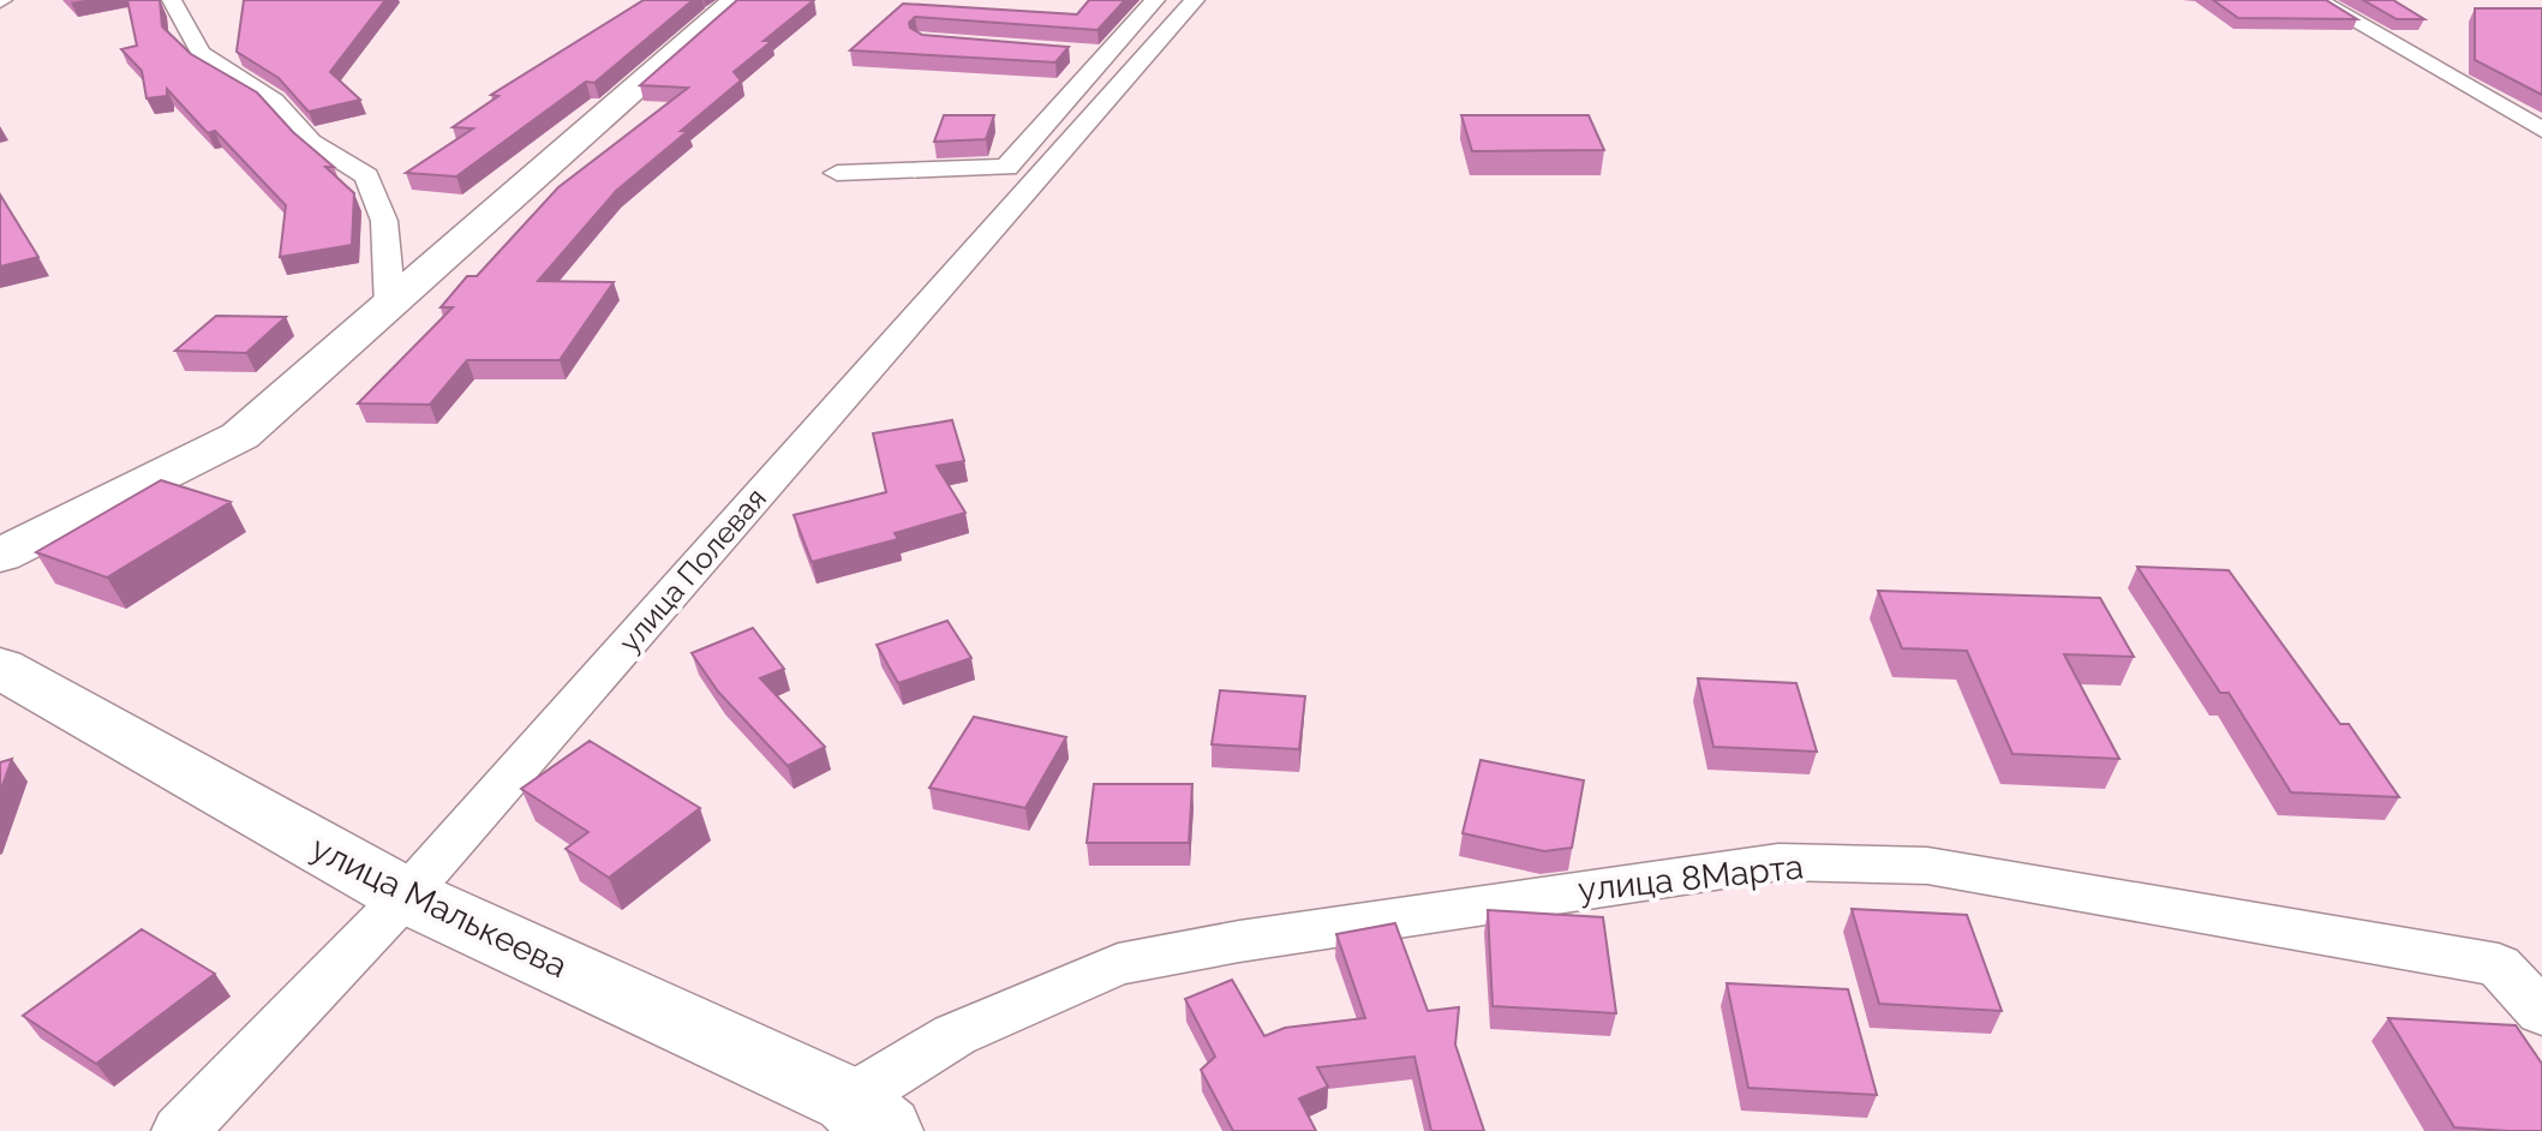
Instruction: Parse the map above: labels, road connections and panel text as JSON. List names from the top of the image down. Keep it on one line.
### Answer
{"streets":{"street":["улица Полевая","улица 8Марта","улица Малькеева"]},"crossings":[["улица Полевая","улица Малькеева"],["улица 8Марта","улица Малькеева"]]}
